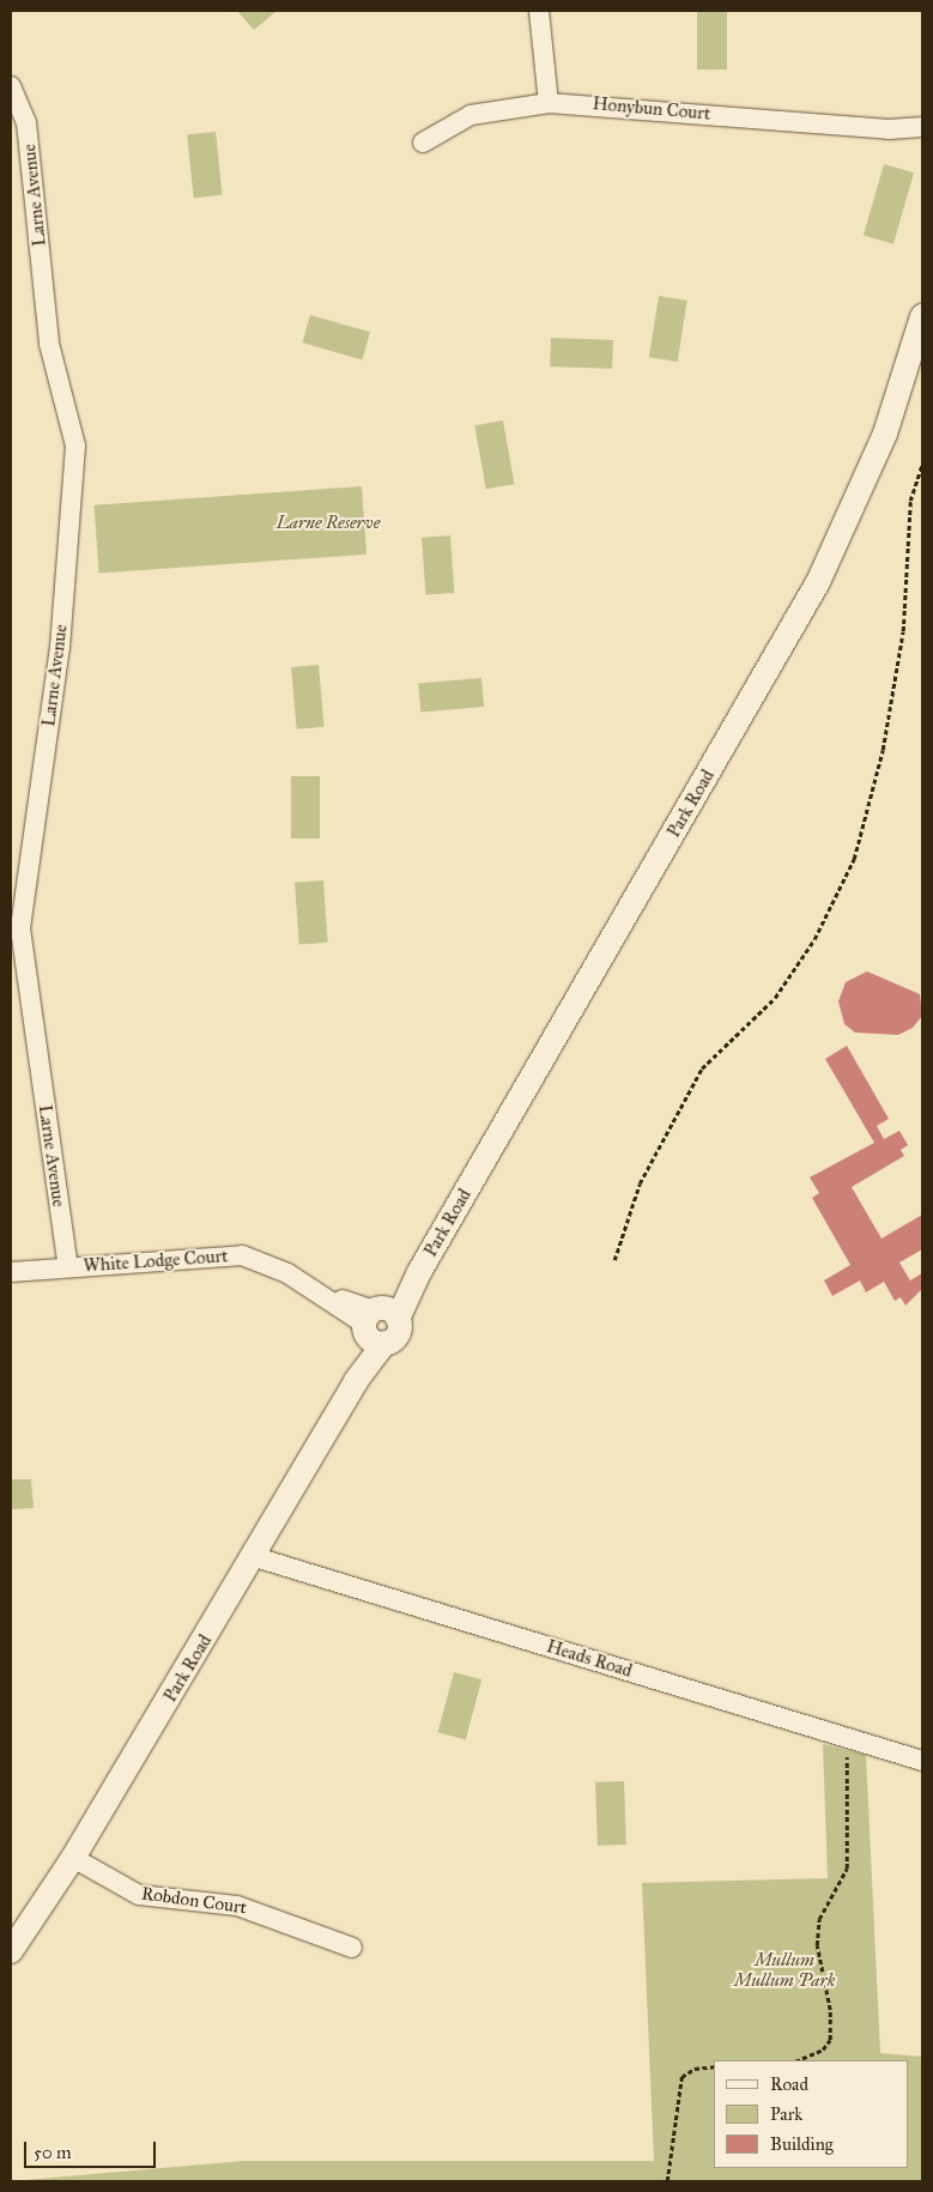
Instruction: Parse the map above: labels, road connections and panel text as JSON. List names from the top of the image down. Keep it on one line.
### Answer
{"streets":{"street":["Honybun Court","Larne Avenue","Park Road","White Lodge Court","Heads Road","Robdon Court"]},"crossings":[["Larne Avenue","White Lodge Court"],["Park Road","White Lodge Court"],["Park Road","Heads Road"],["Park Road","Robdon Court"]],"parks":["Larne Reserve","Mullum Mullum Park"],"legend":["Road","Park","Building"],"scale_bar":"50 m"}
